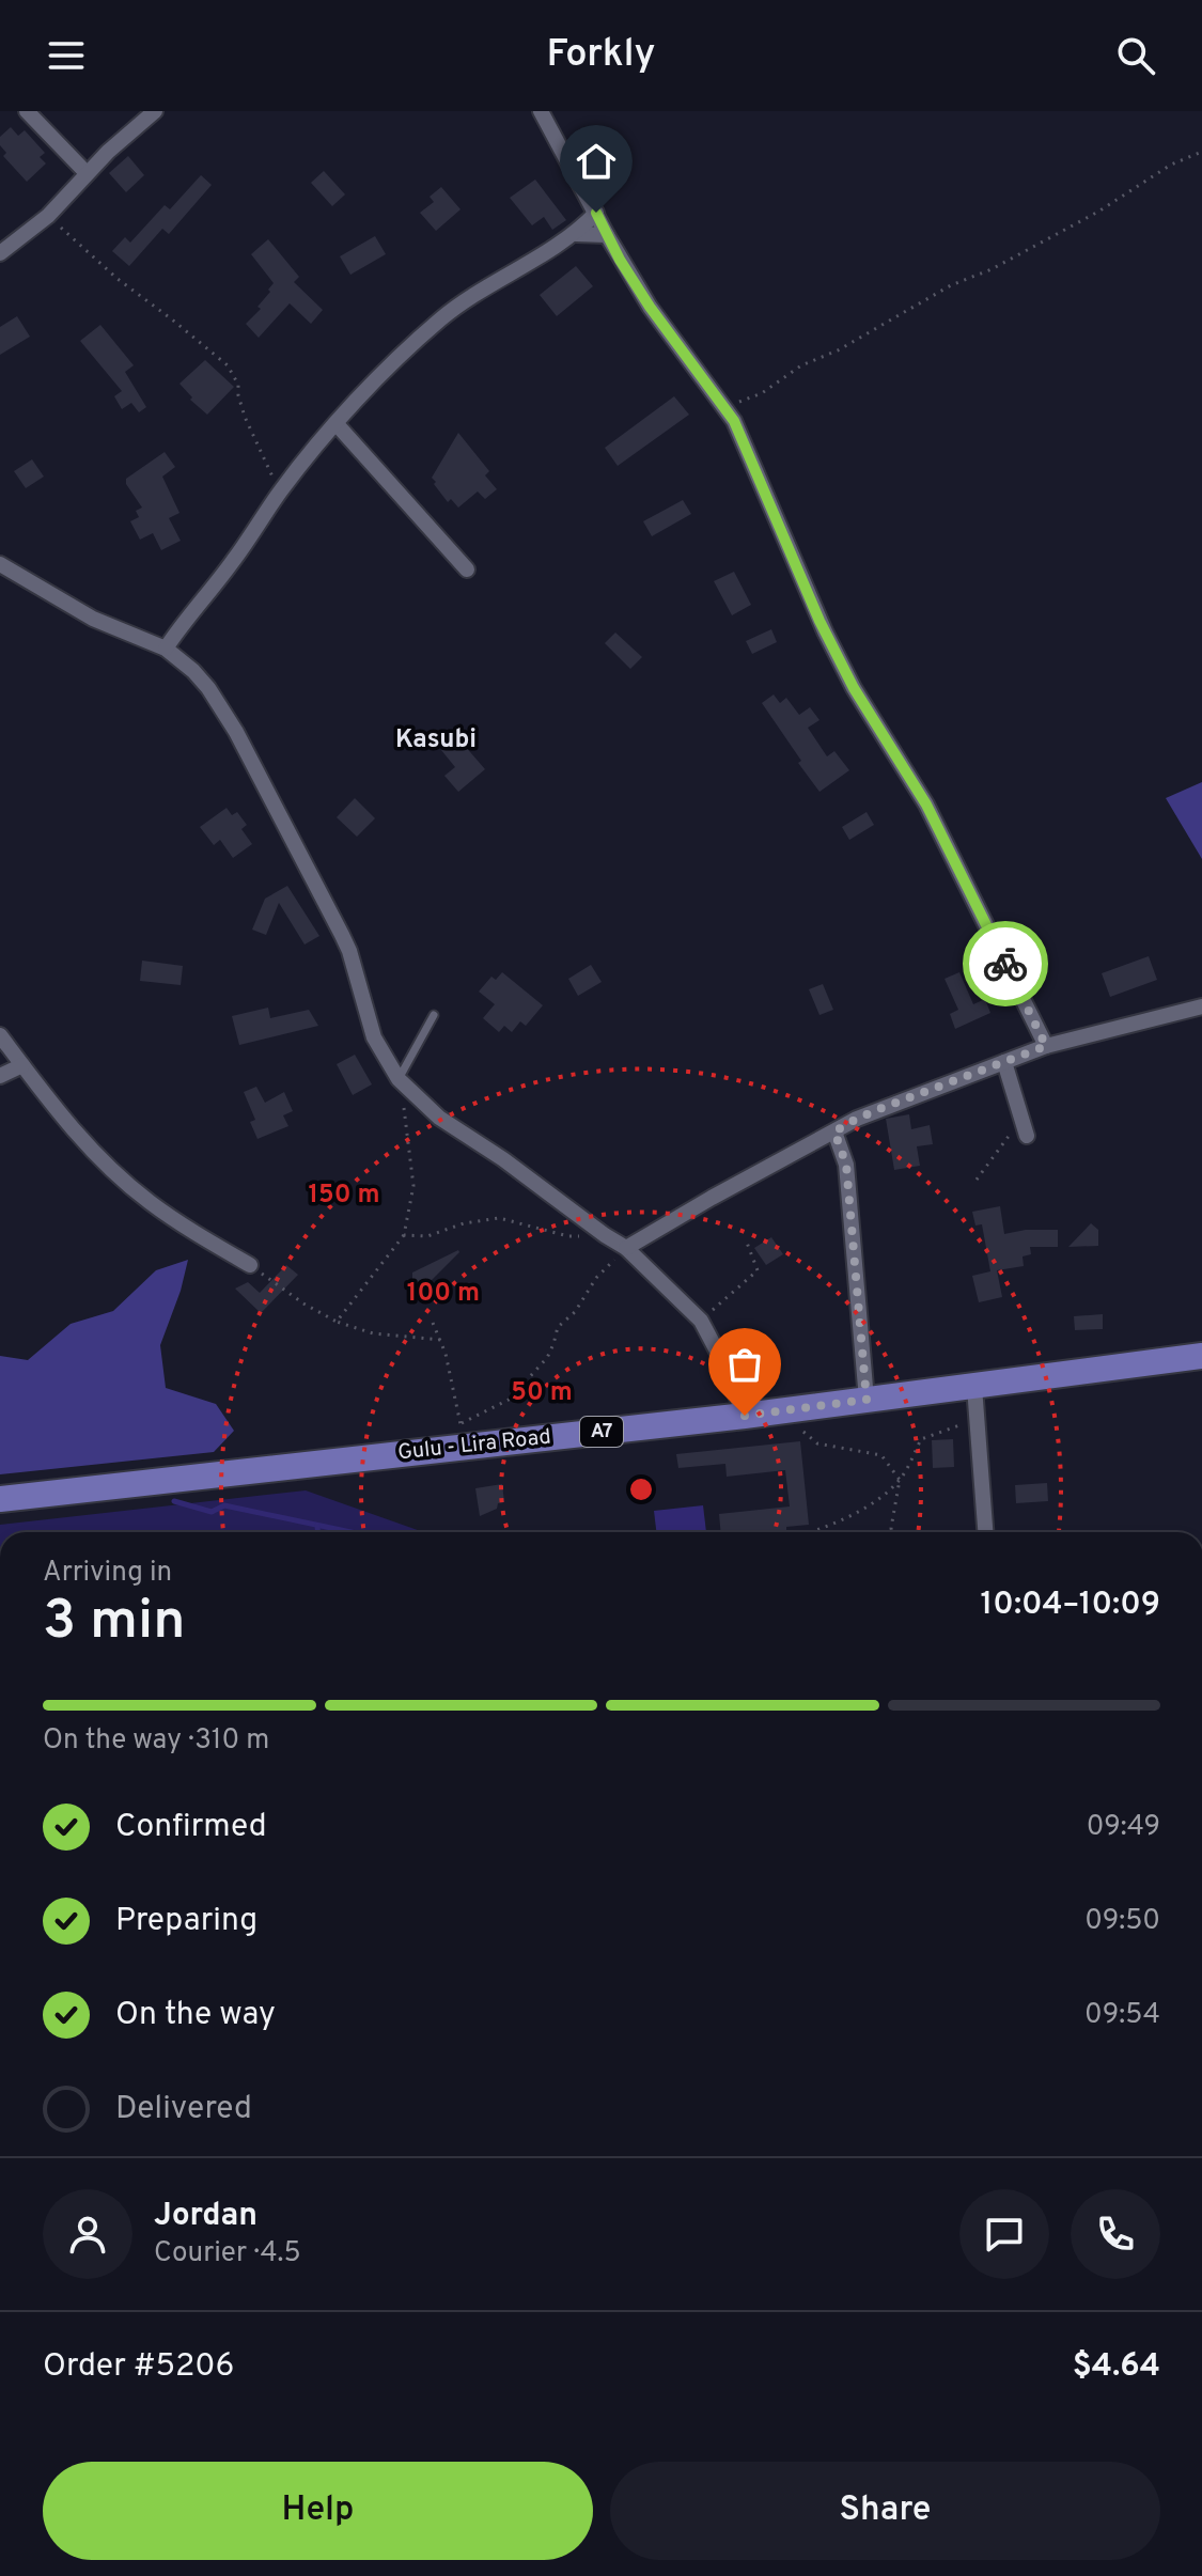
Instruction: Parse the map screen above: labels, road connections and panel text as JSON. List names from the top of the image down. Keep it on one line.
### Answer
{"streets":{"main road":["A7","Gulu - Lira Road"]},"districts":["Kasubi"],"page":{"header":"Forkly","heading":["3 min","Arriving in","10:04–10:09"],"panel":["Jordan","Courier · 4.5","Order #5206","$4.64"],"bar":"On the way · 310 m","list":[["Confirmed","09:49"],["Preparing","09:50"],["On the way","09:54"],"Delivered"],"buttons":["Help","Share"]},"rings":["150 m","100 m","50 m"]}
